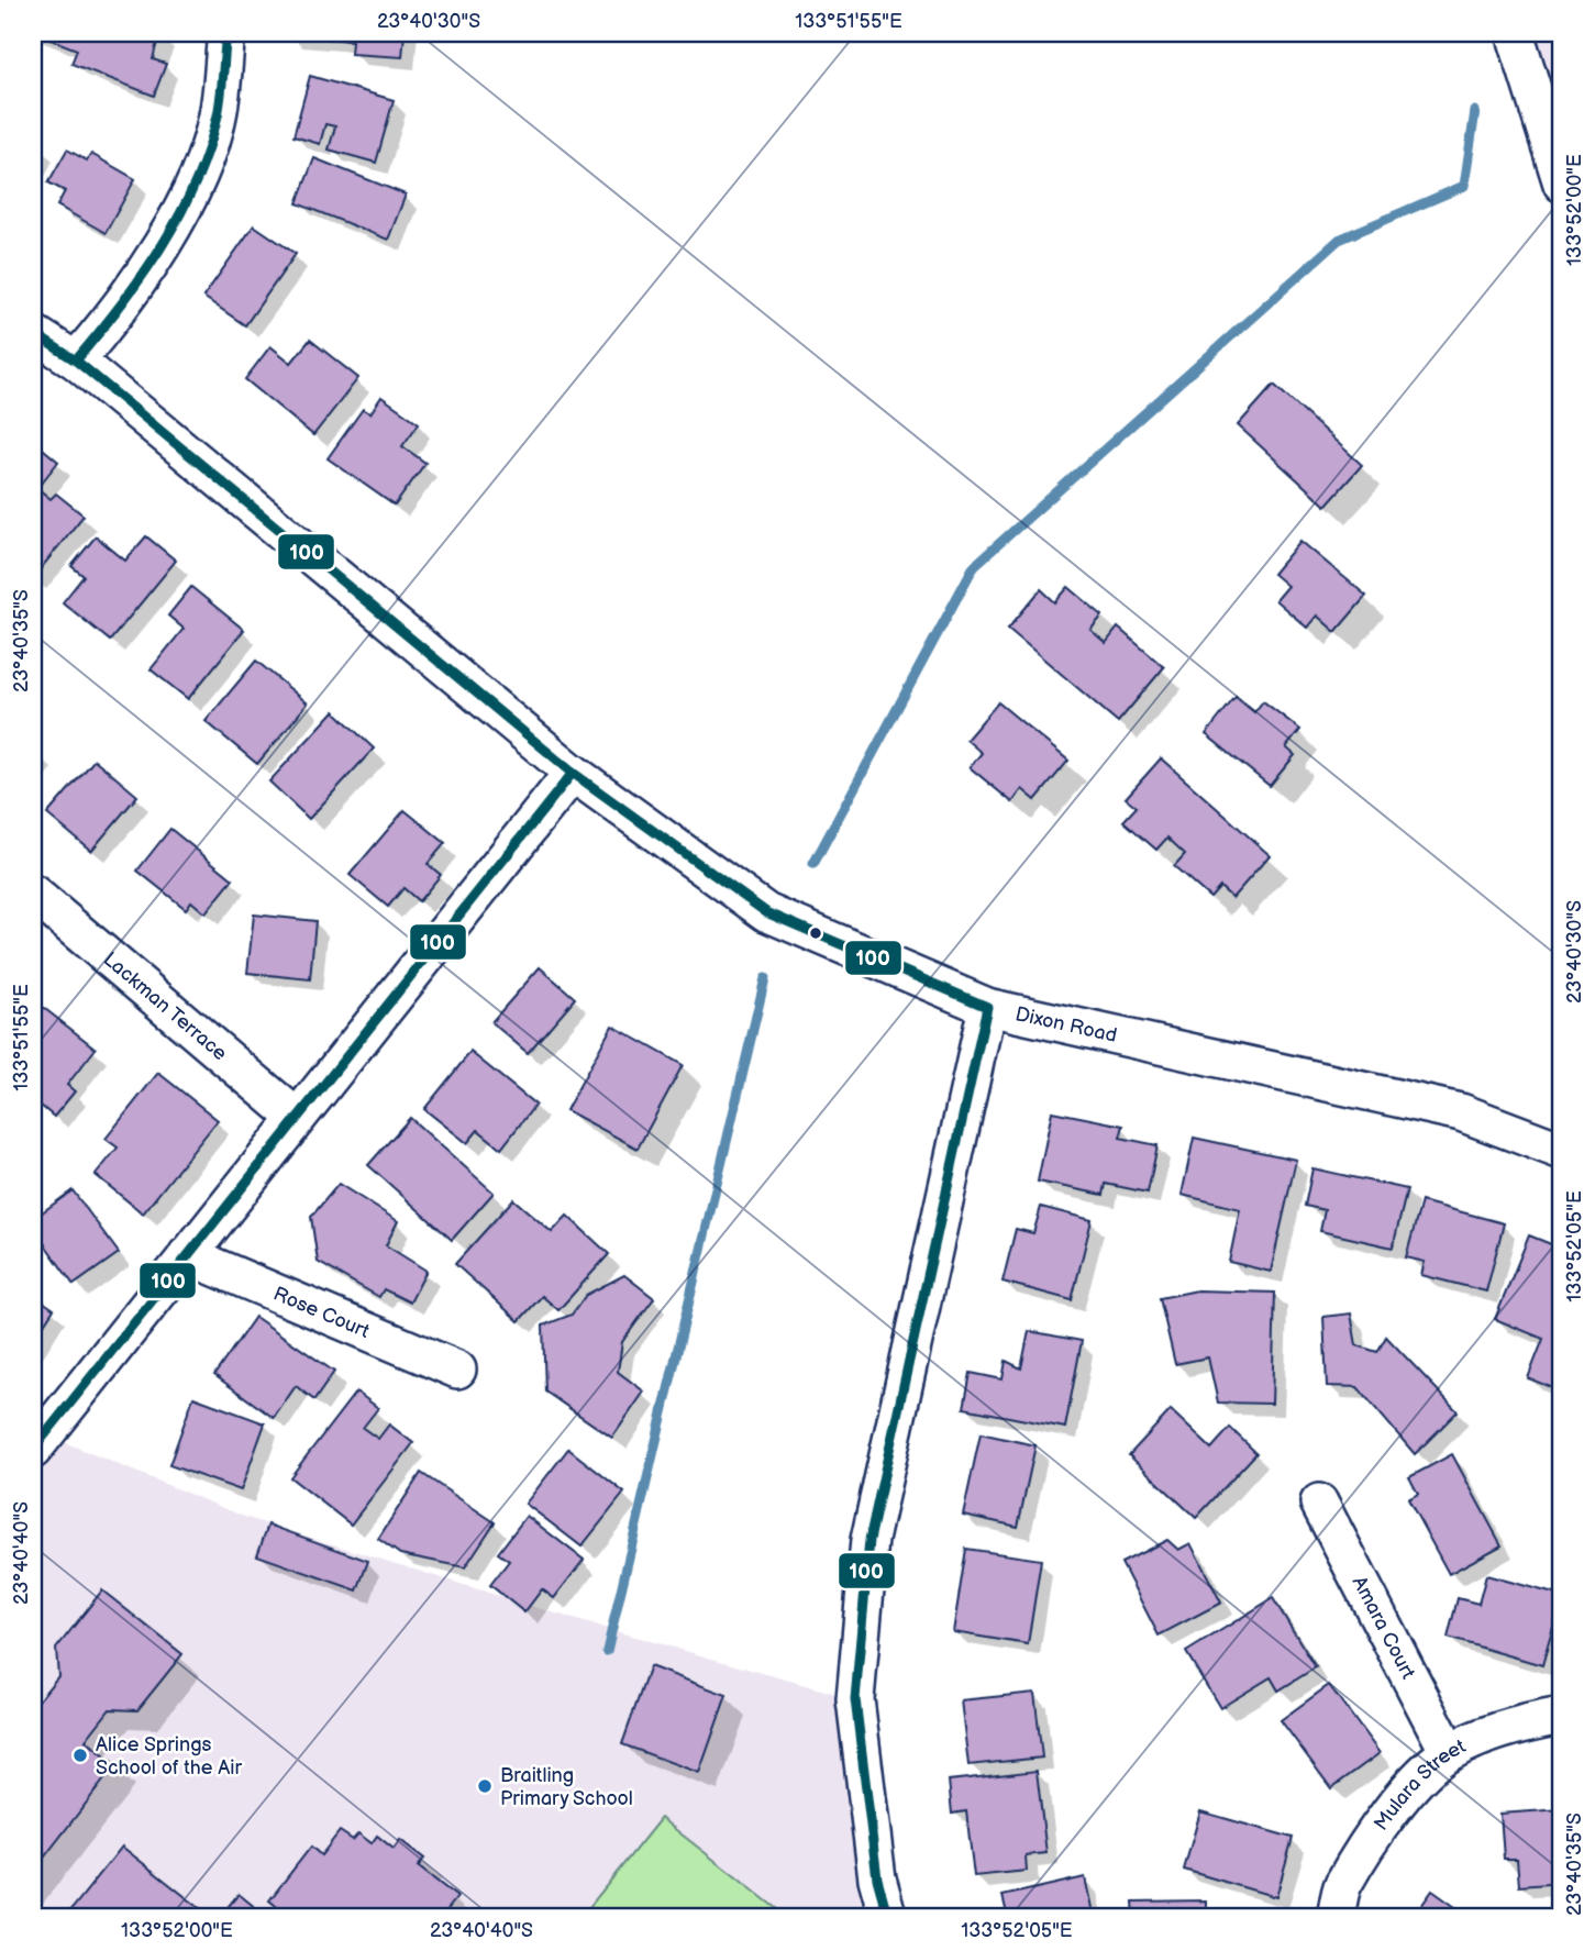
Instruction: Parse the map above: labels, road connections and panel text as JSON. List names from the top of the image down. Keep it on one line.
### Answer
{"streets":{"street":["Lackman Terrace","Dixon Road","Rose Court","Amara Court","Mulara Street"]},"crossings":[["Amara Court","Mulara Street"]],"places":["Alice Springs School of the Air","Braitling Primary School"],"lines":["transit line 100"],"coordinates":["23°40'30\"S","133°51'55\"E","133°52'00\"E","23°40'35\"S","133°52'05\"E","23°40'40\"S"]}
